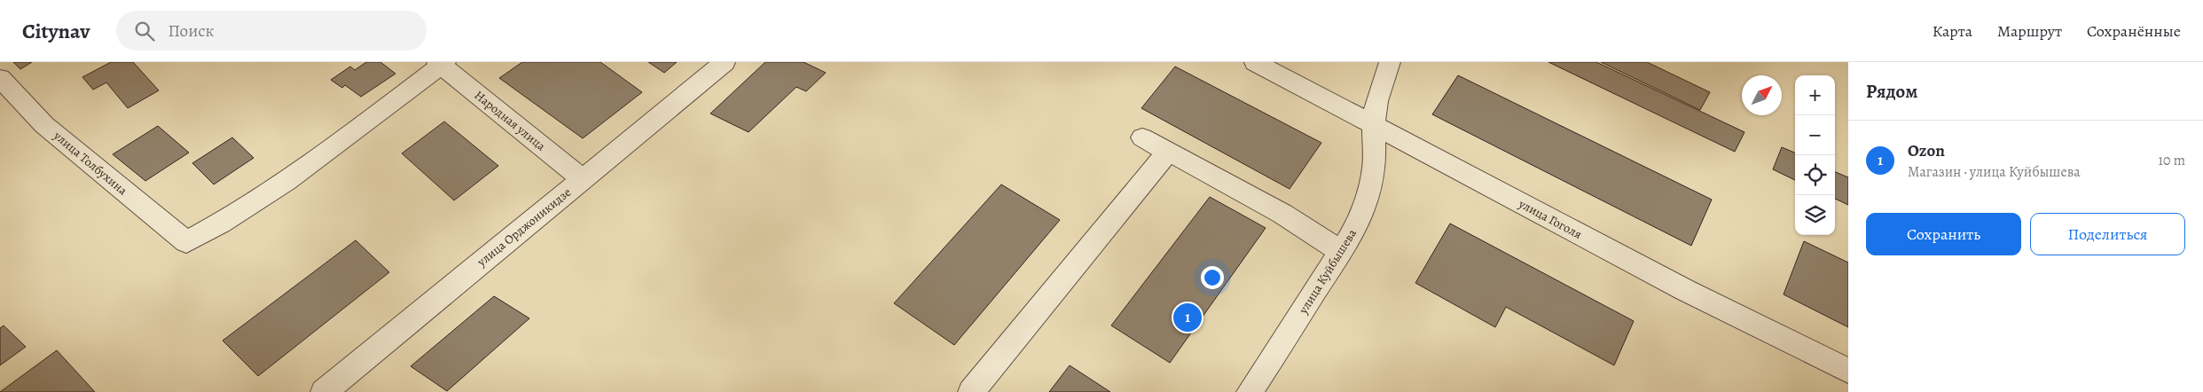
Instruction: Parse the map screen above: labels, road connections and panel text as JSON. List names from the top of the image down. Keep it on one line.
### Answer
{"streets":{"street":["Народная улица","улица Толбухина","улица Гоголя","улица Орджоникидзе","улица Куйбышева"]},"crossings":[["Народная улица","улица Толбухина"],["Народная улица","улица Орджоникидзе"],["улица Гоголя","улица Куйбышева"]],"north":"top right","page":{"header":"Citynav","search":"Поиск","nav":["Карта","Маршрут","Сохранённые"],"heading":"Рядом","map_buttons":["+","−"],"list":[{"mark":"1","name":"Ozon","note":"Магазин · улица Куйбышева","value":"10 m"}],"buttons":["Сохранить","Поделиться"],"pins":"1"}}
